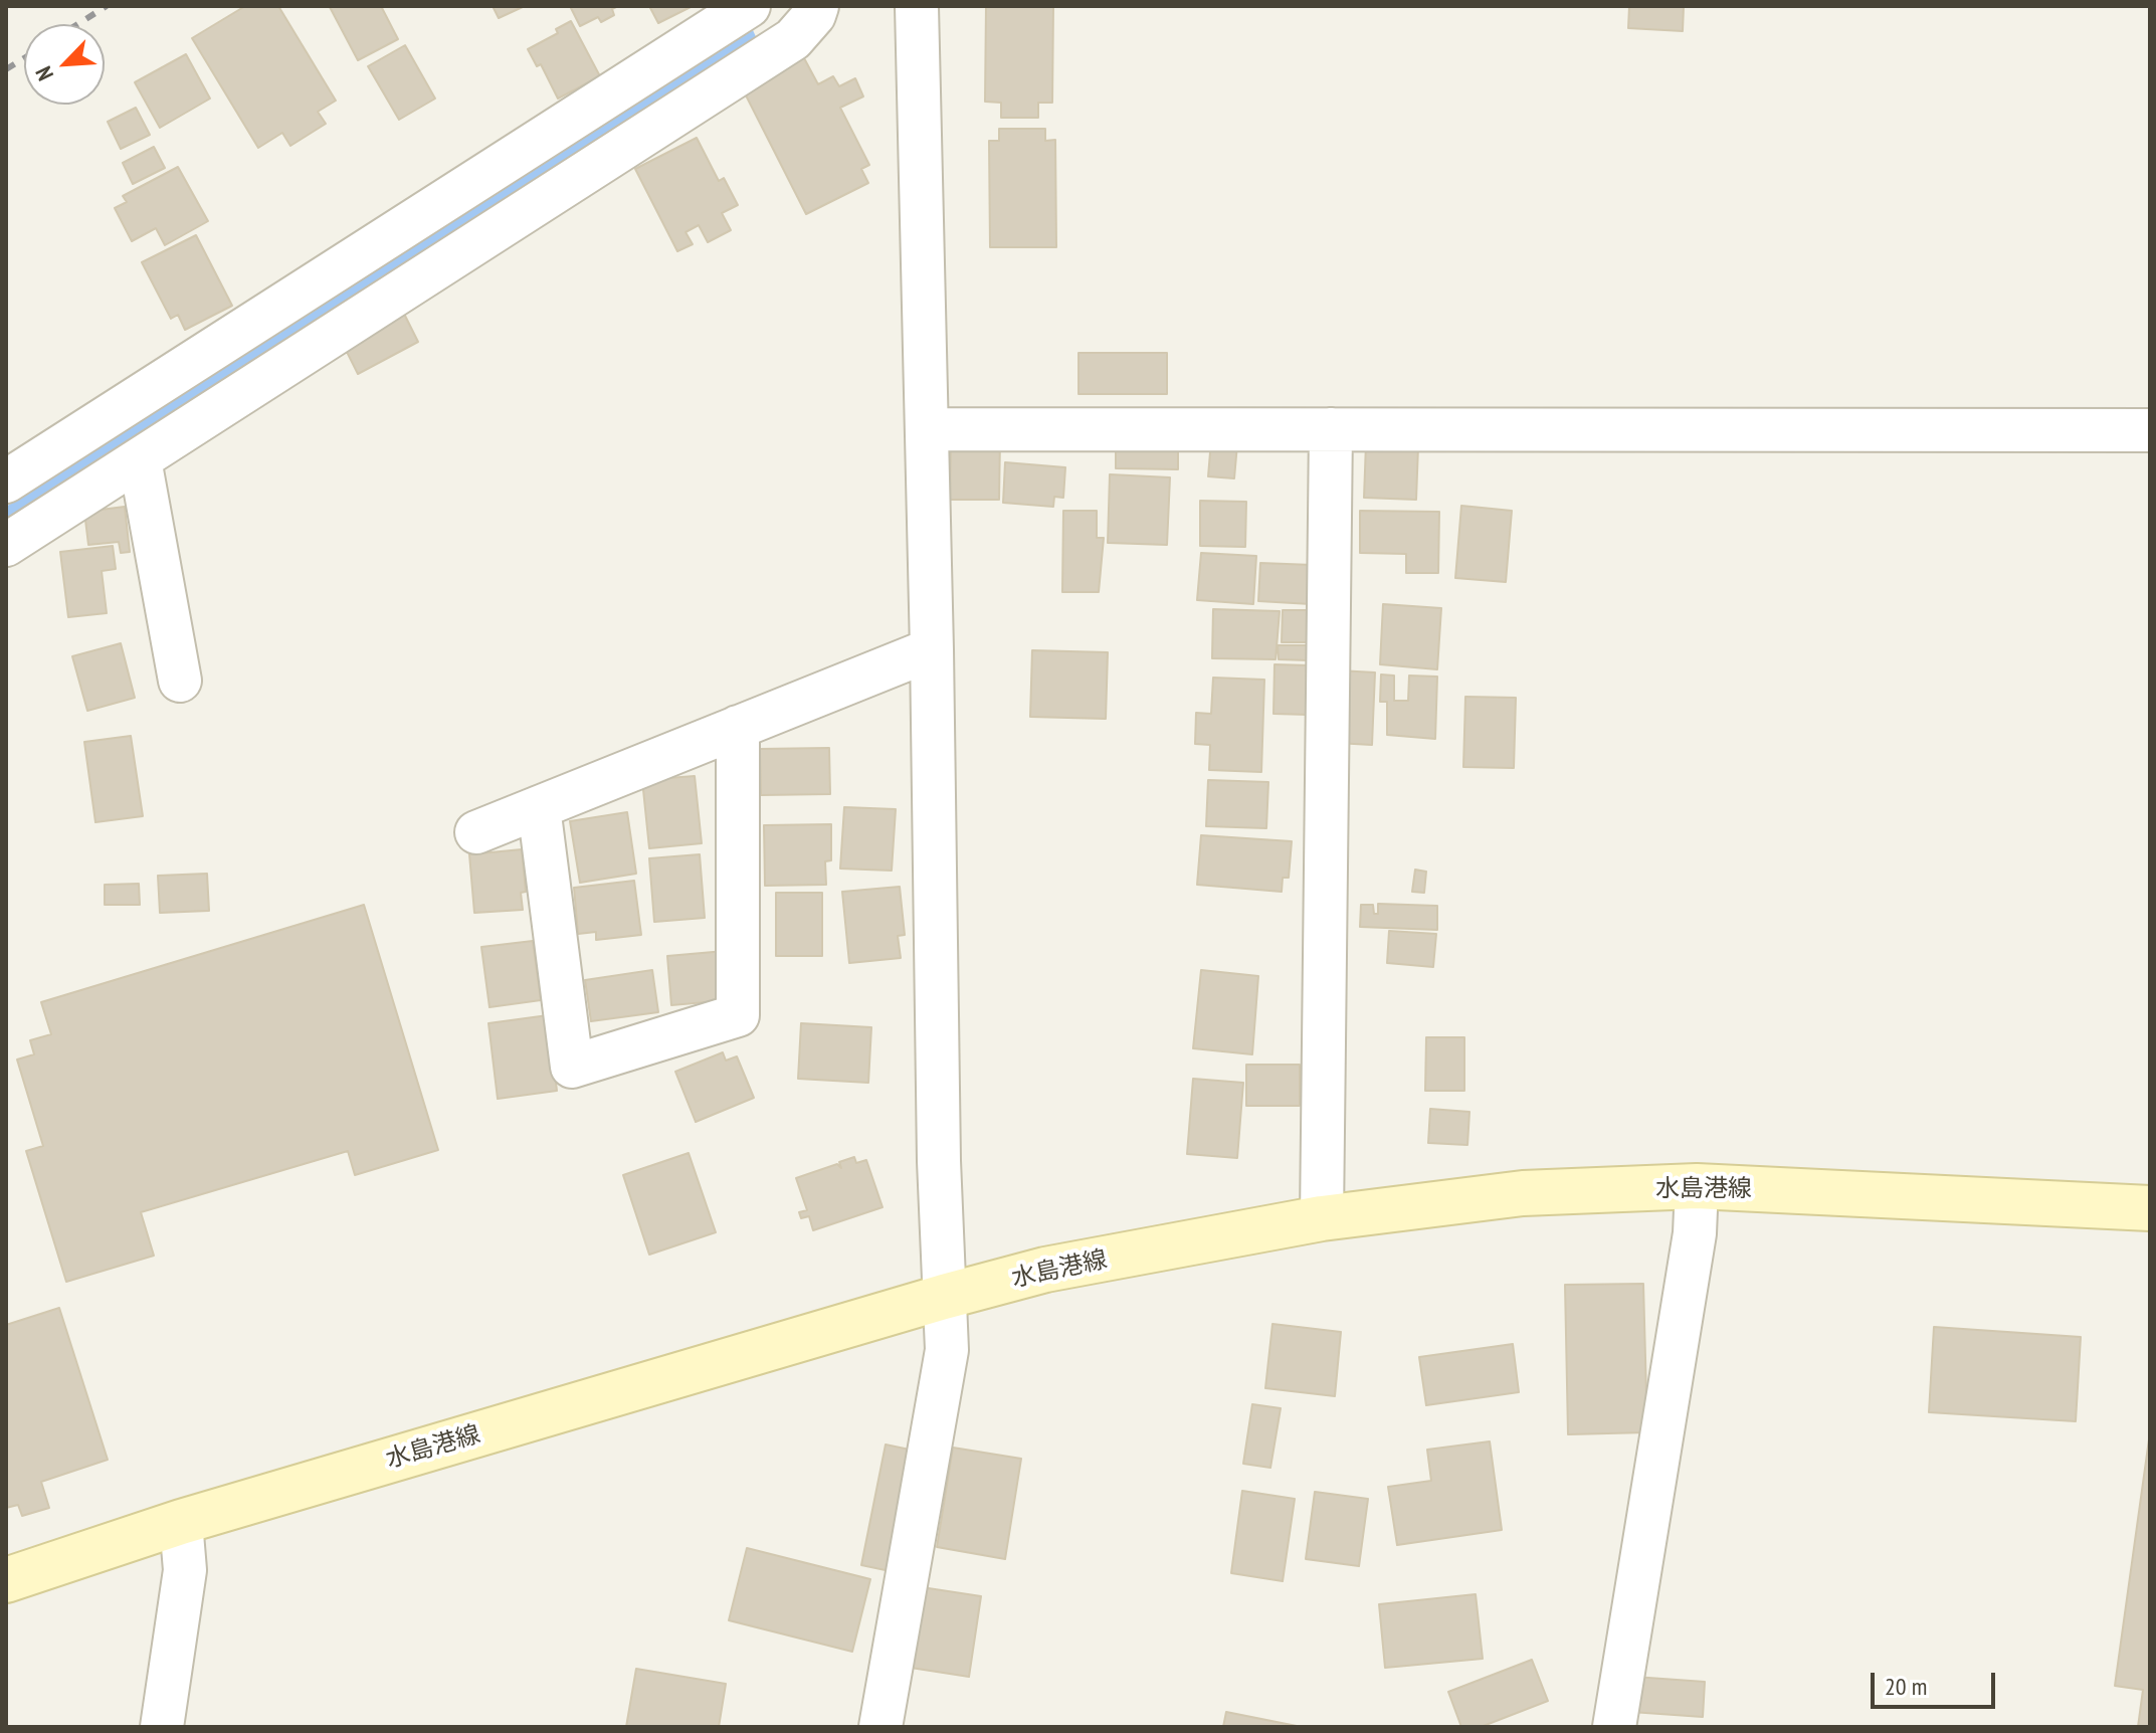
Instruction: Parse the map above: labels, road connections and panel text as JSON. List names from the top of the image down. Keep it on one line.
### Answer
{"streets":{"main road":["水島港線"]},"scale_bar":"20 m","north":"bottom left"}
